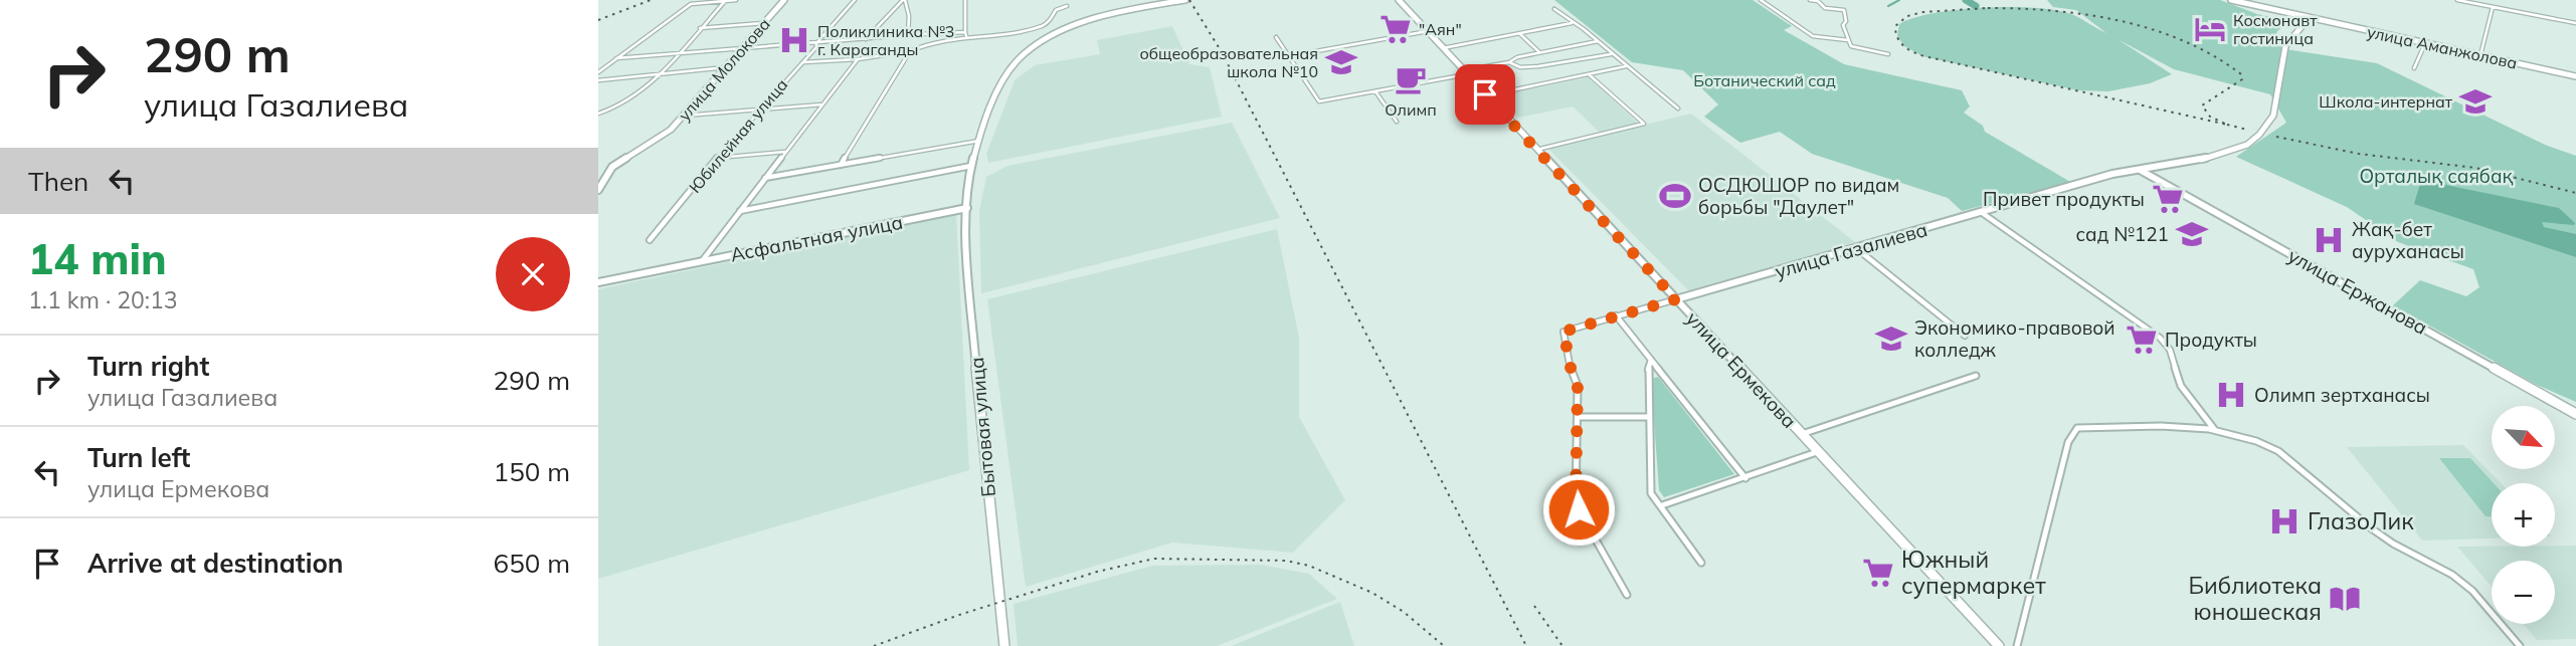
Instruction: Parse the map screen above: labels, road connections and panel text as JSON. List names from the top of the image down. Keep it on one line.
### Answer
{"streets":{"main road":["улица Аманжолова","улица Молокова","Асфальтная улица","улица Газалиева","улица Ержанова","улица Ермекова","Бытовая улица"],"street":["Юбилейная улица"]},"crossings":[["улица Аманжолова","улица Газалиева"],["Асфальтная улица","Бытовая улица"],["улица Газалиева","улица Ержанова"],["улица Газалиева","улица Ермекова"]],"parks":["Ботанический сад","Орталық саябақ"],"places":{"supermarket":["\"Аян\"","Привет продукты","Продукты","Южный супермаркет"],"hotel":["Космонавт гостиница"],"hospital":["Поликлиника №3 г. Караганды","Жақ-бет ауруханасы","Олимп зертханасы","ГлазоЛик"],"school or university":["общеобразовательная школа №10","Школа-интернат","сад №121","Экономико-правовой колледж"],"cafe":["Олимп"],"sports":["ОСДЮШОР по видам борьбы \"Даулет\""],"library":["Библиотека юношеская"]},"north":"bottom right","page":{"turn":["290 m","улица Газалиева"],"then":"Then","heading":["14 min","1.1 km · 20:13"],"list":[{"name":"Turn right","note":"улица Газалиева","value":"290 m"},{"name":"Turn left","note":"улица Ермекова","value":"150 m"},{"name":"Arrive at destination","value":"650 m"}],"map_buttons":["+","−"]}}
